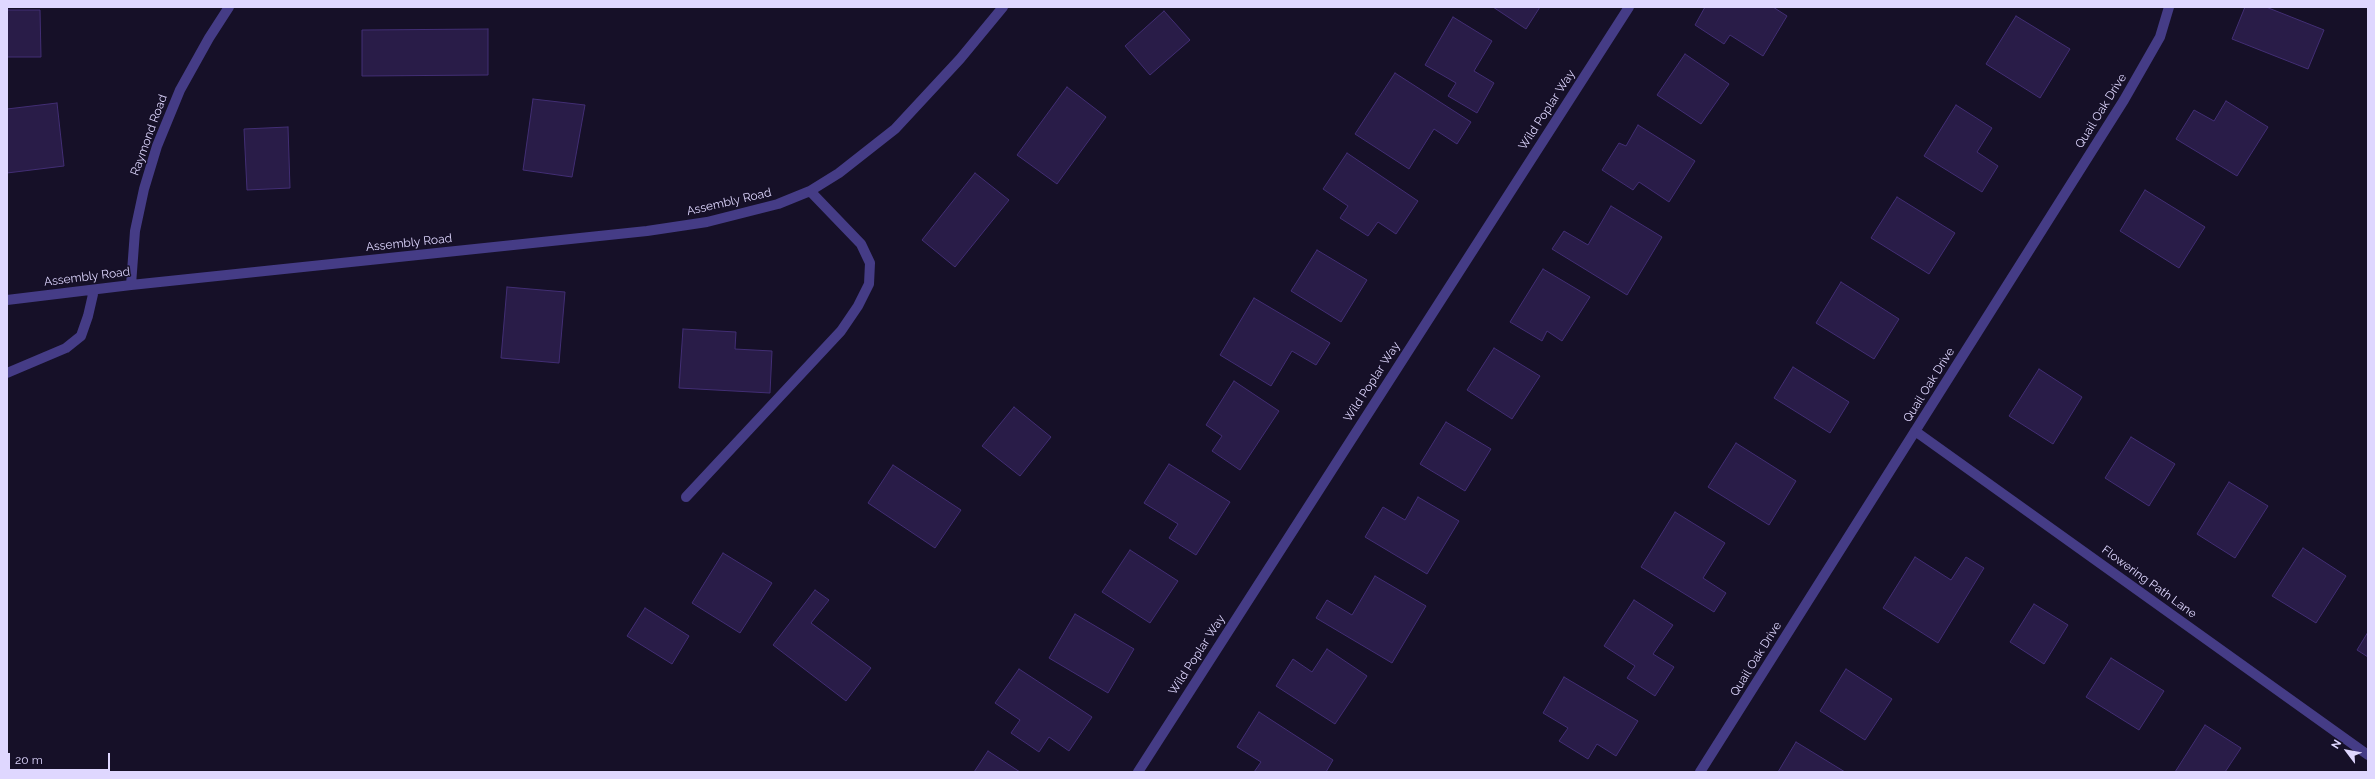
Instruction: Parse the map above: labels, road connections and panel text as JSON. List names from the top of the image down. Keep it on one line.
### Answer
{"streets":{"street":["Wild Poplar Way","Quail Oak Drive","Raymond Road","Assembly Road","Flowering Path Lane"]},"crossings":[["Quail Oak Drive","Flowering Path Lane"],["Raymond Road","Assembly Road"]],"scale_bar":"20 m","north":"top left"}
